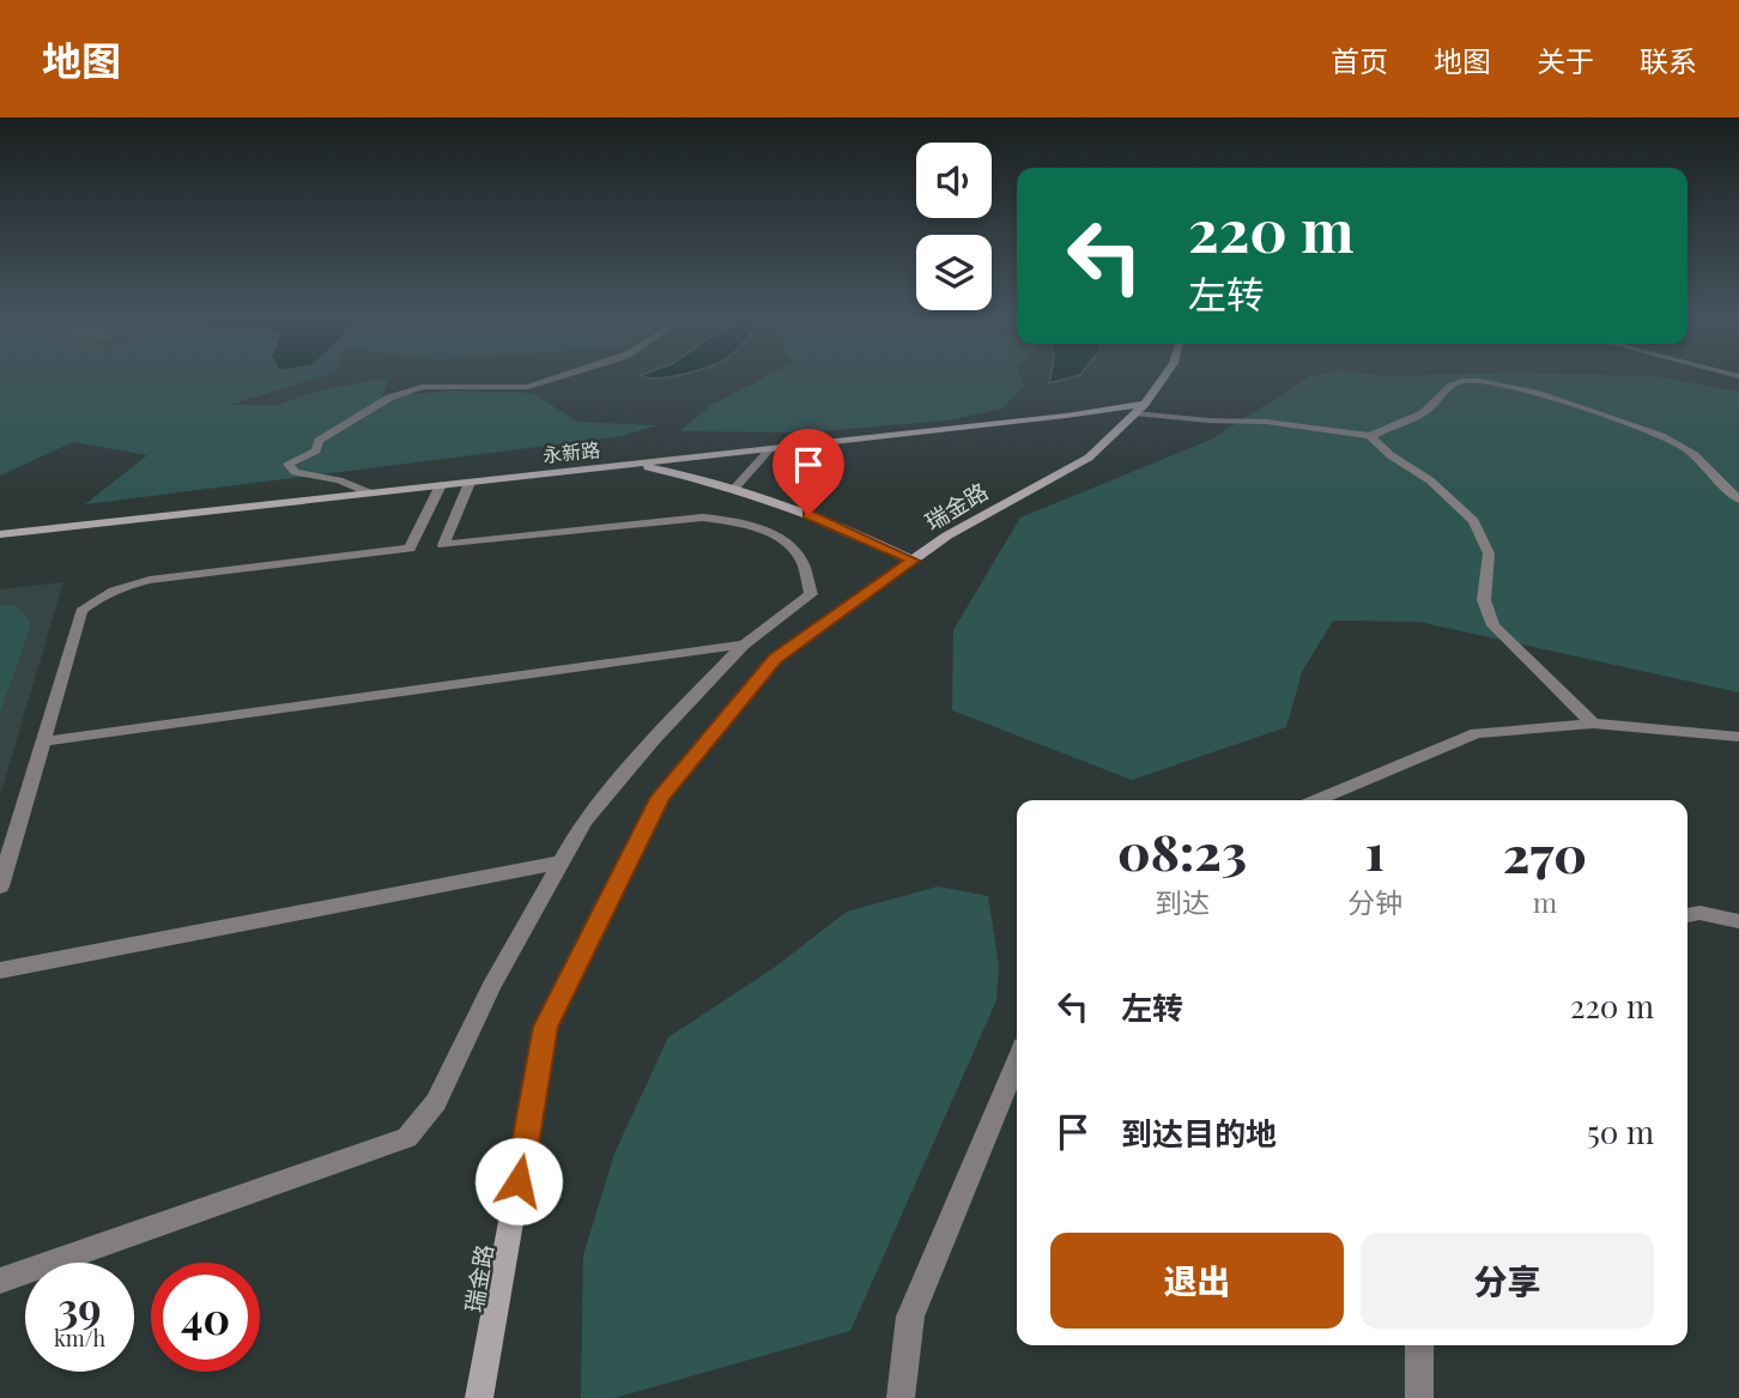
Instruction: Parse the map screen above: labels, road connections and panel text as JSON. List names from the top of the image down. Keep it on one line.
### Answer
{"streets":{"street":["永新路","瑞金路"]},"crossings":[["永新路","瑞金路"]],"page":{"header":"地图","nav":["首页","地图","关于","联系"],"turn":["220 m","左转"],"eta":["08:23","到达","1","分钟","270","m"],"list":[{"name":"左转","value":"220 m"},{"name":"到达目的地","value":"50 m"}],"buttons":["退出","分享"],"speed":"39 km/h","limit":"40"}}
